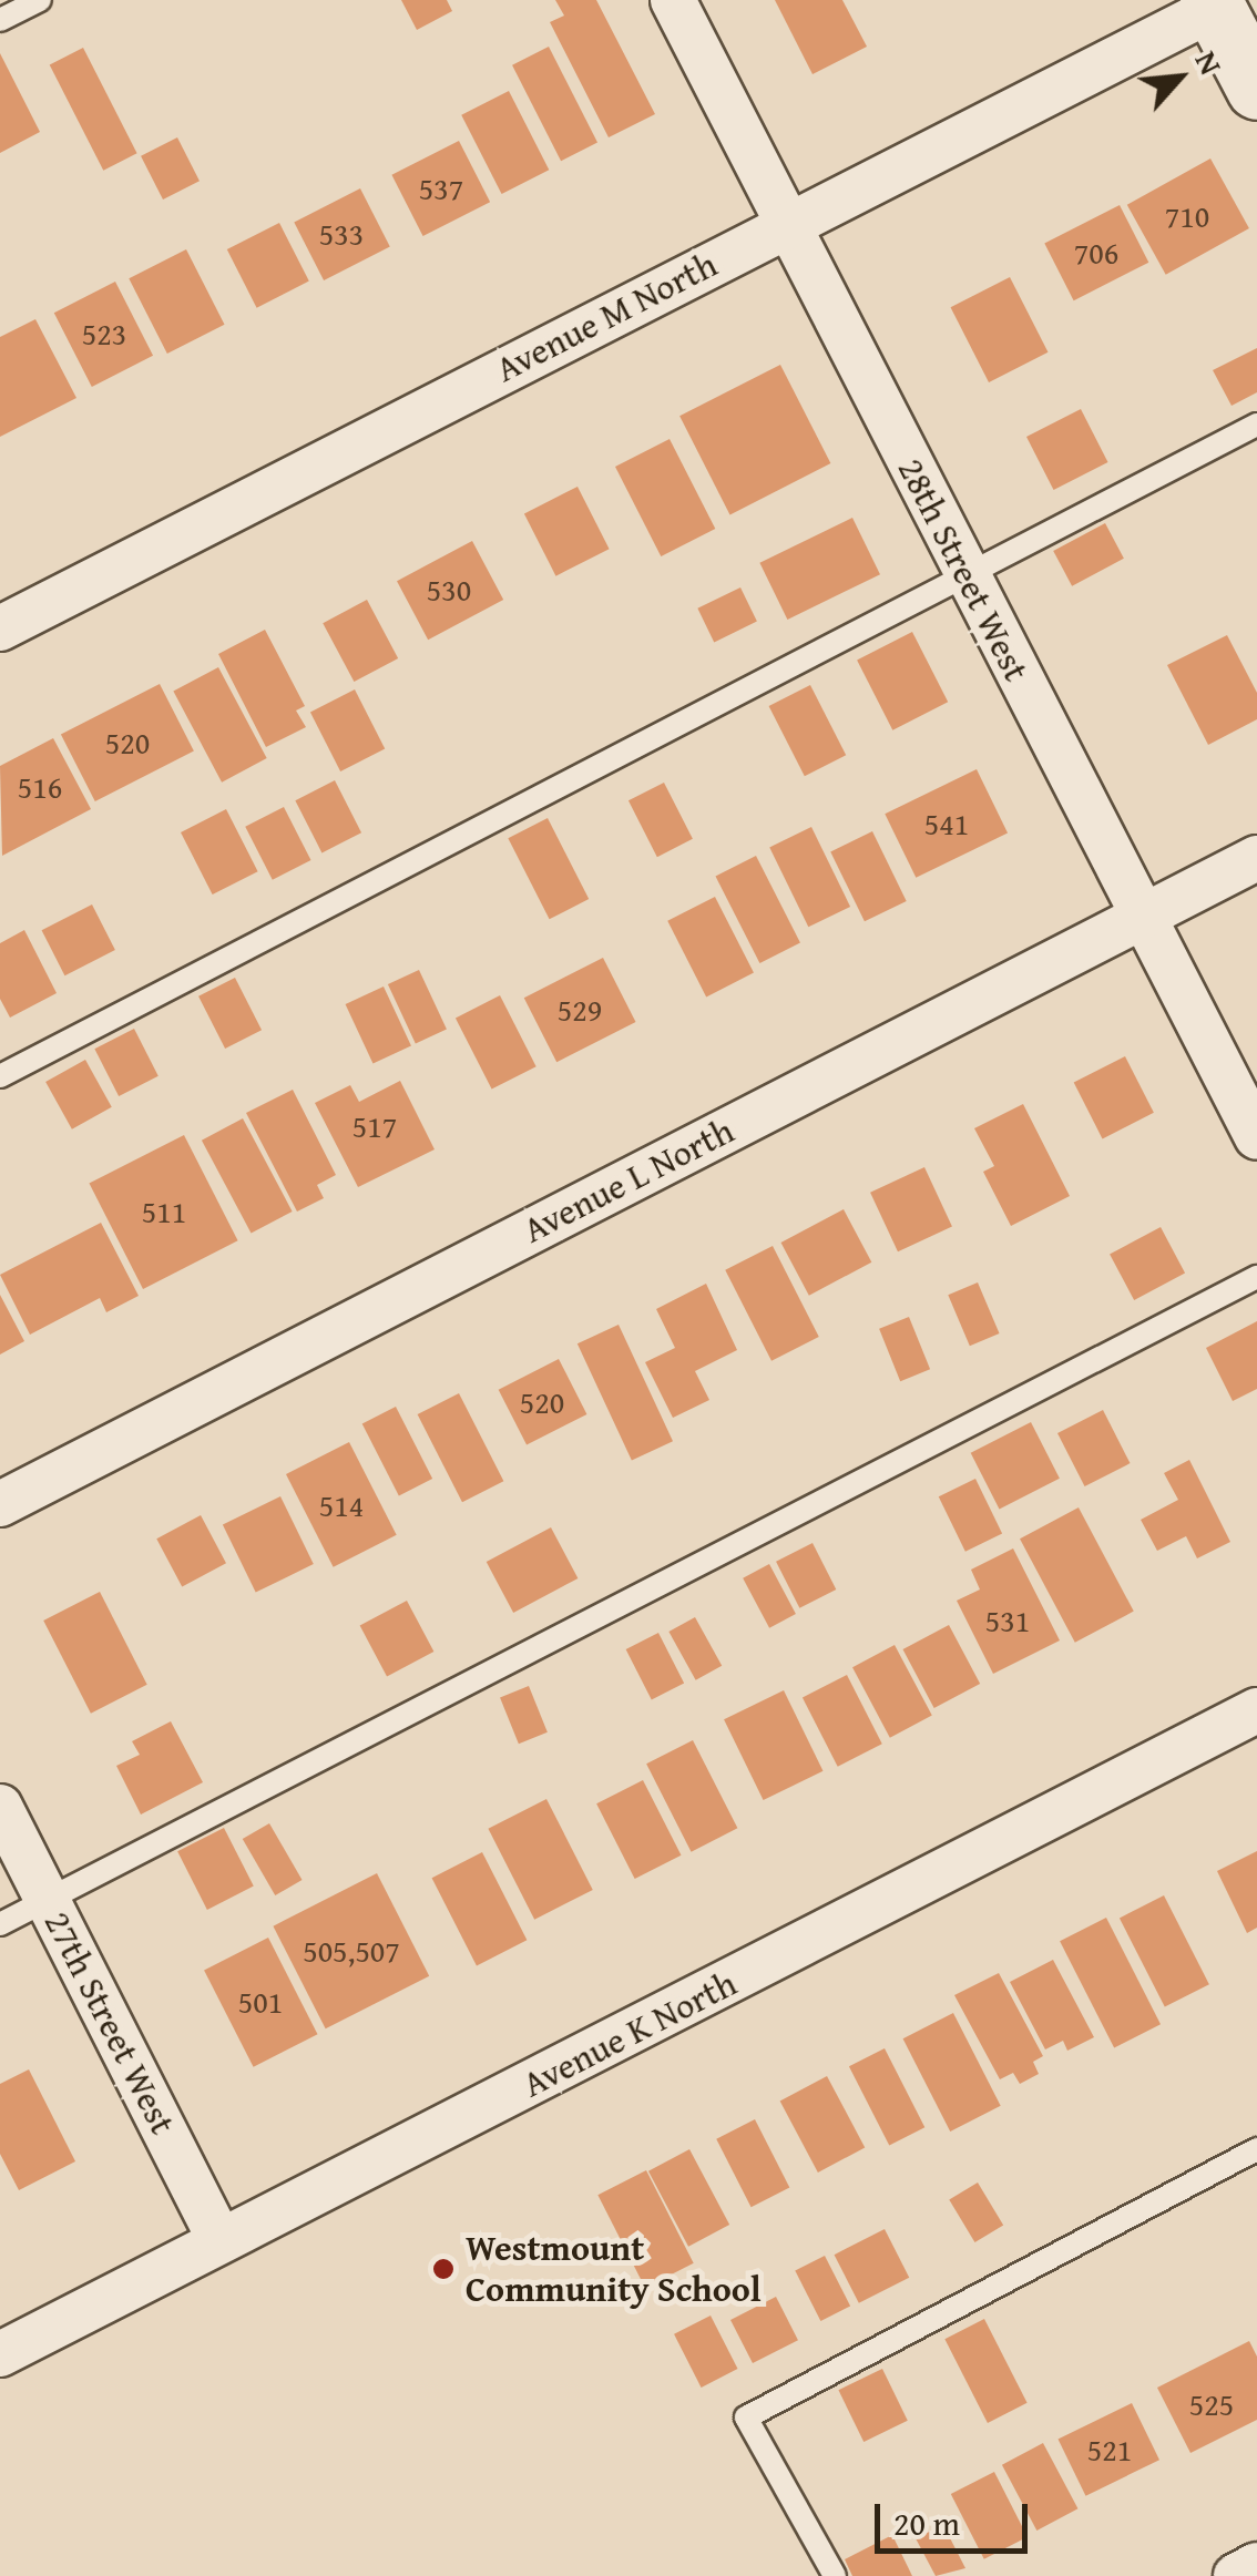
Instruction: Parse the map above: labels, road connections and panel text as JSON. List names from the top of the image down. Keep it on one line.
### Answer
{"streets":{"street":["Avenue M North","28th Street West","Avenue L North","27th Street West","Avenue K North"]},"crossings":[["Avenue M North","28th Street West"],["28th Street West","Avenue L North"],["27th Street West","Avenue K North"]],"places":["Westmount Community School"],"house_numbers":["537","710","533","706","523","530","520","516","541","529","517","511","520","514","531","505,507","501","525","521"],"scale_bar":"20 m","north":"top right"}
